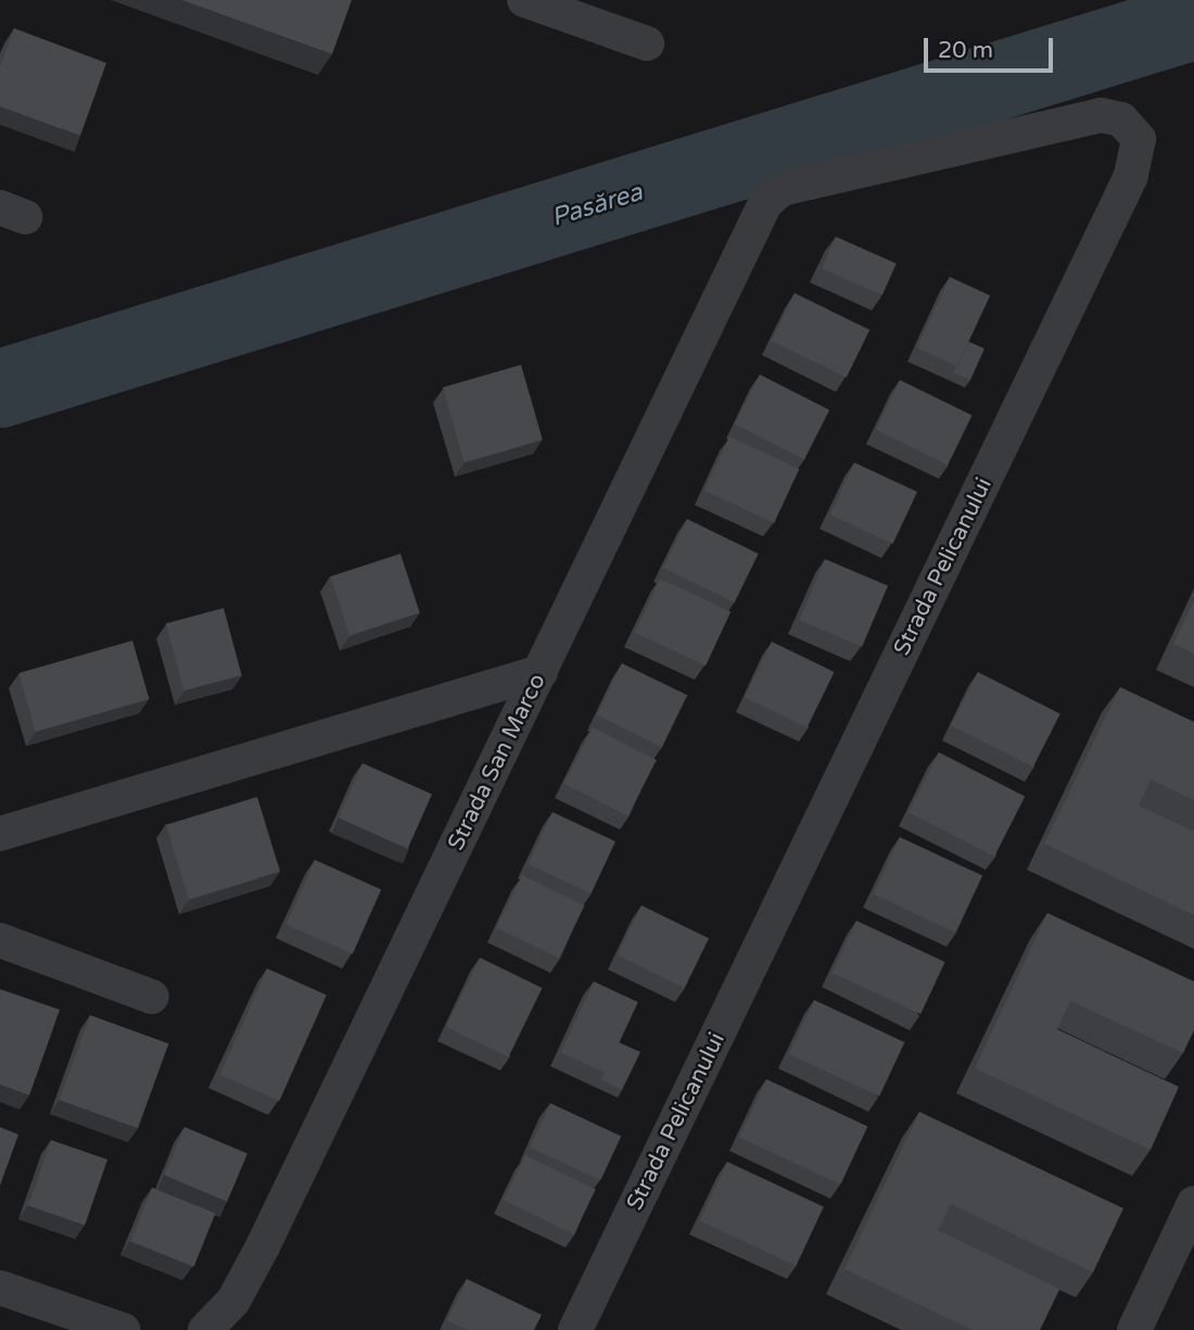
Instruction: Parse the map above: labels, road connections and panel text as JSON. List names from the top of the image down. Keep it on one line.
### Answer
{"streets":{"street":["Strada Pelicanului","Strada San Marco"]},"crossings":[["Strada Pelicanului","Strada San Marco"]],"water":["Pasărea"],"scale_bar":"20 m"}
